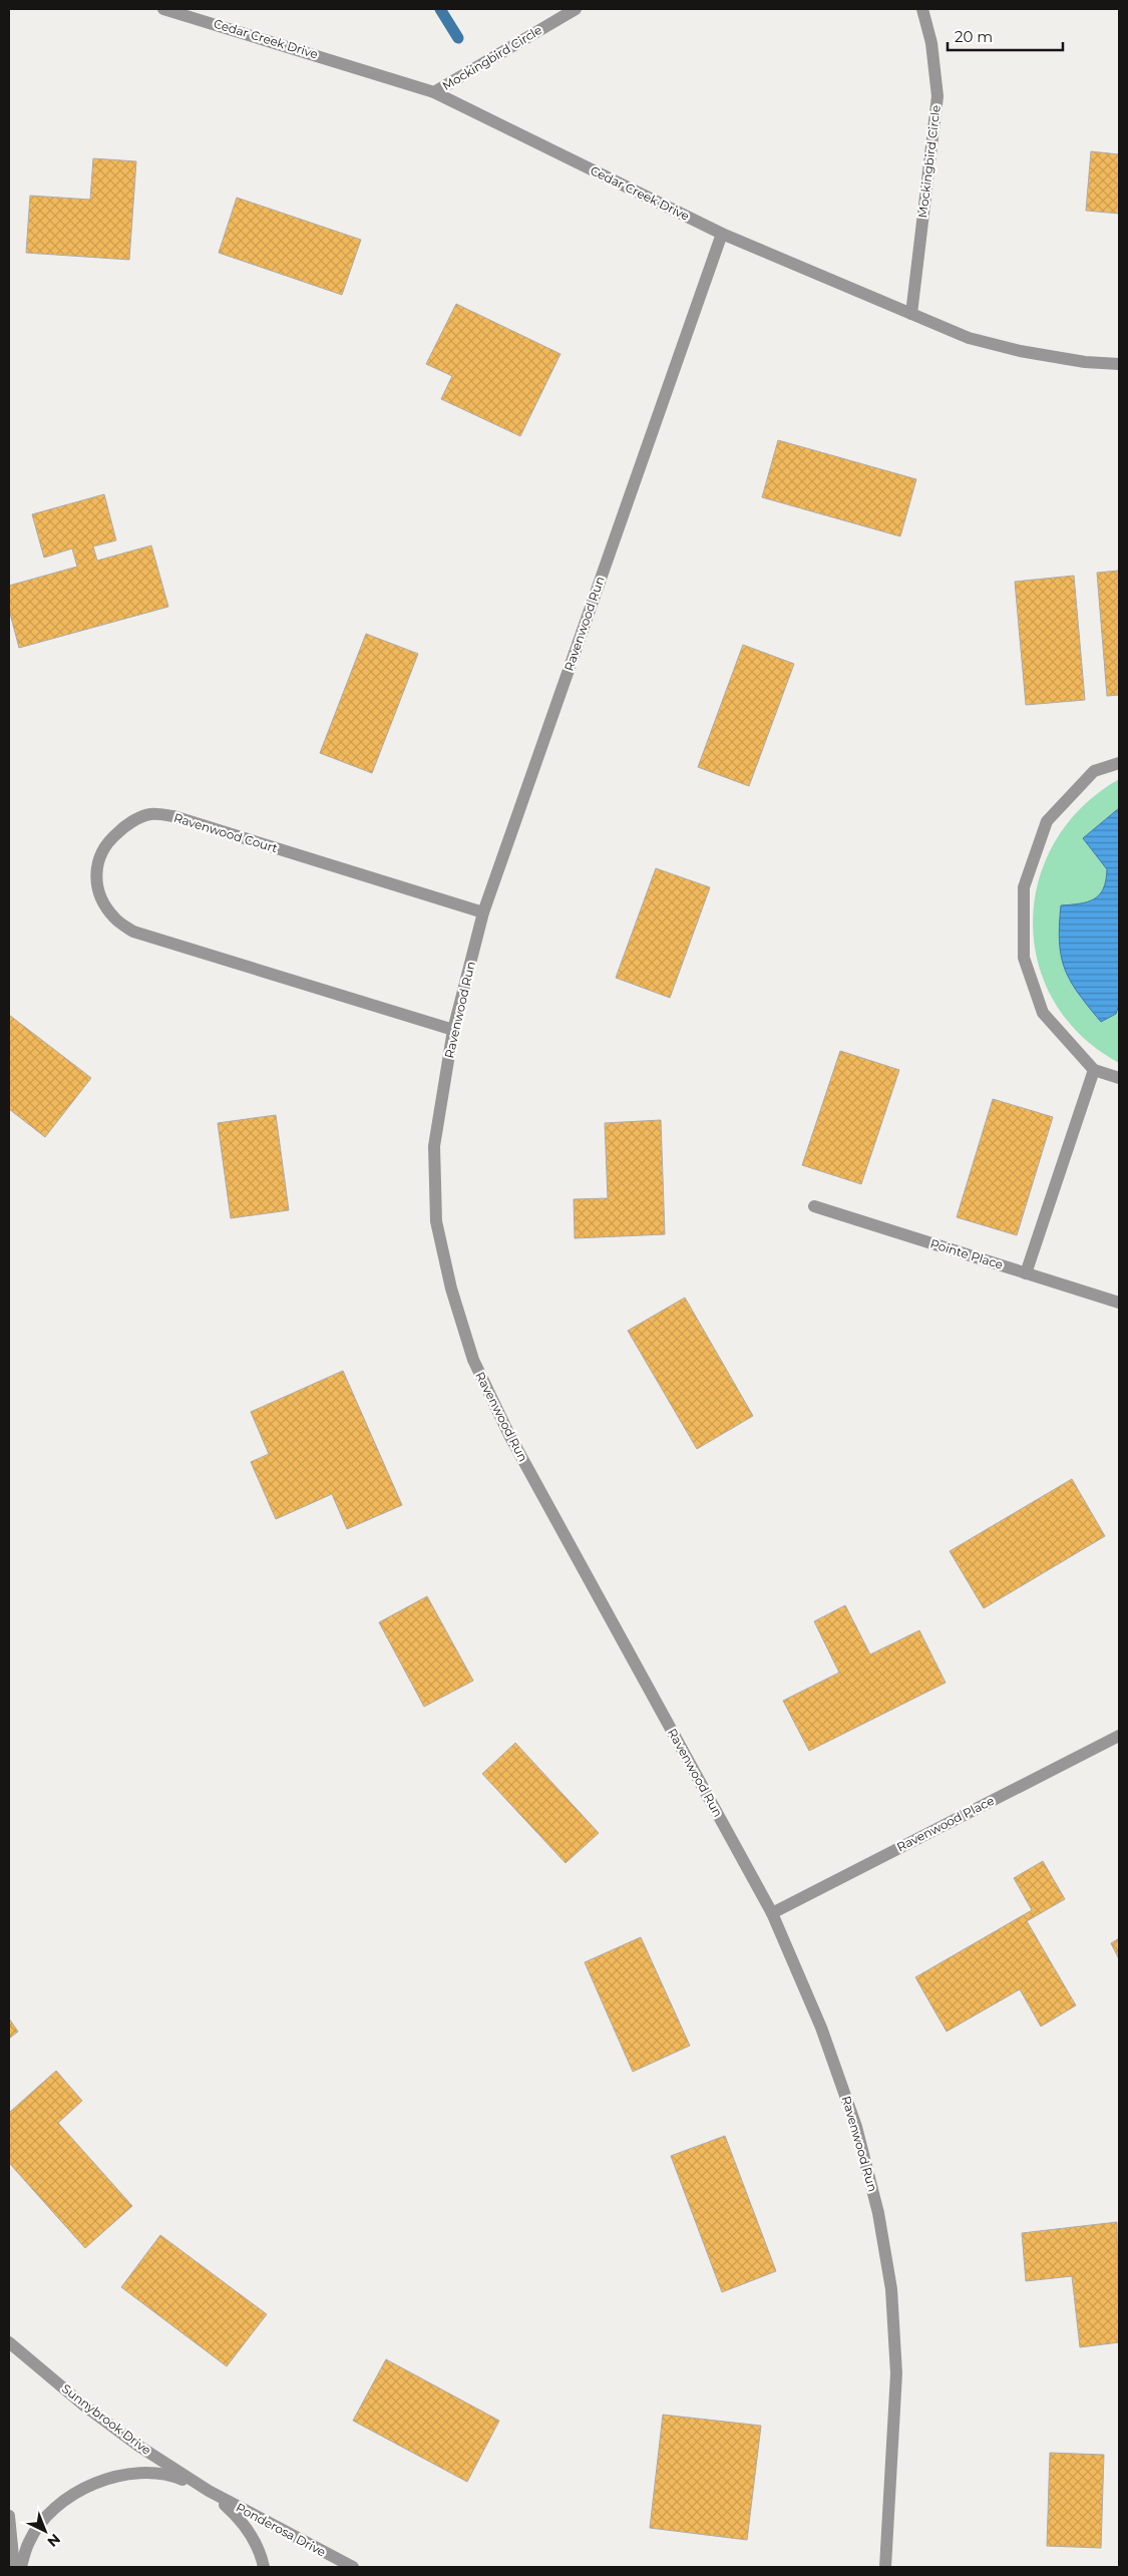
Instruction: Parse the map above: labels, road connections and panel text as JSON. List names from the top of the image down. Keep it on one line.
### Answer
{"streets":{"street":["Cedar Creek Drive","Mockingbird Circle","Ravenwood Run","Ravenwood Court","Pointe Place","Ravenwood Place","Sunnybrook Drive","Ponderosa Drive"]},"crossings":[["Cedar Creek Drive","Mockingbird Circle"],["Cedar Creek Drive","Ravenwood Run"],["Ravenwood Run","Ravenwood Court"],["Ravenwood Run","Ravenwood Place"],["Sunnybrook Drive","Ponderosa Drive"]],"scale_bar":"20 m","north":"bottom right"}
